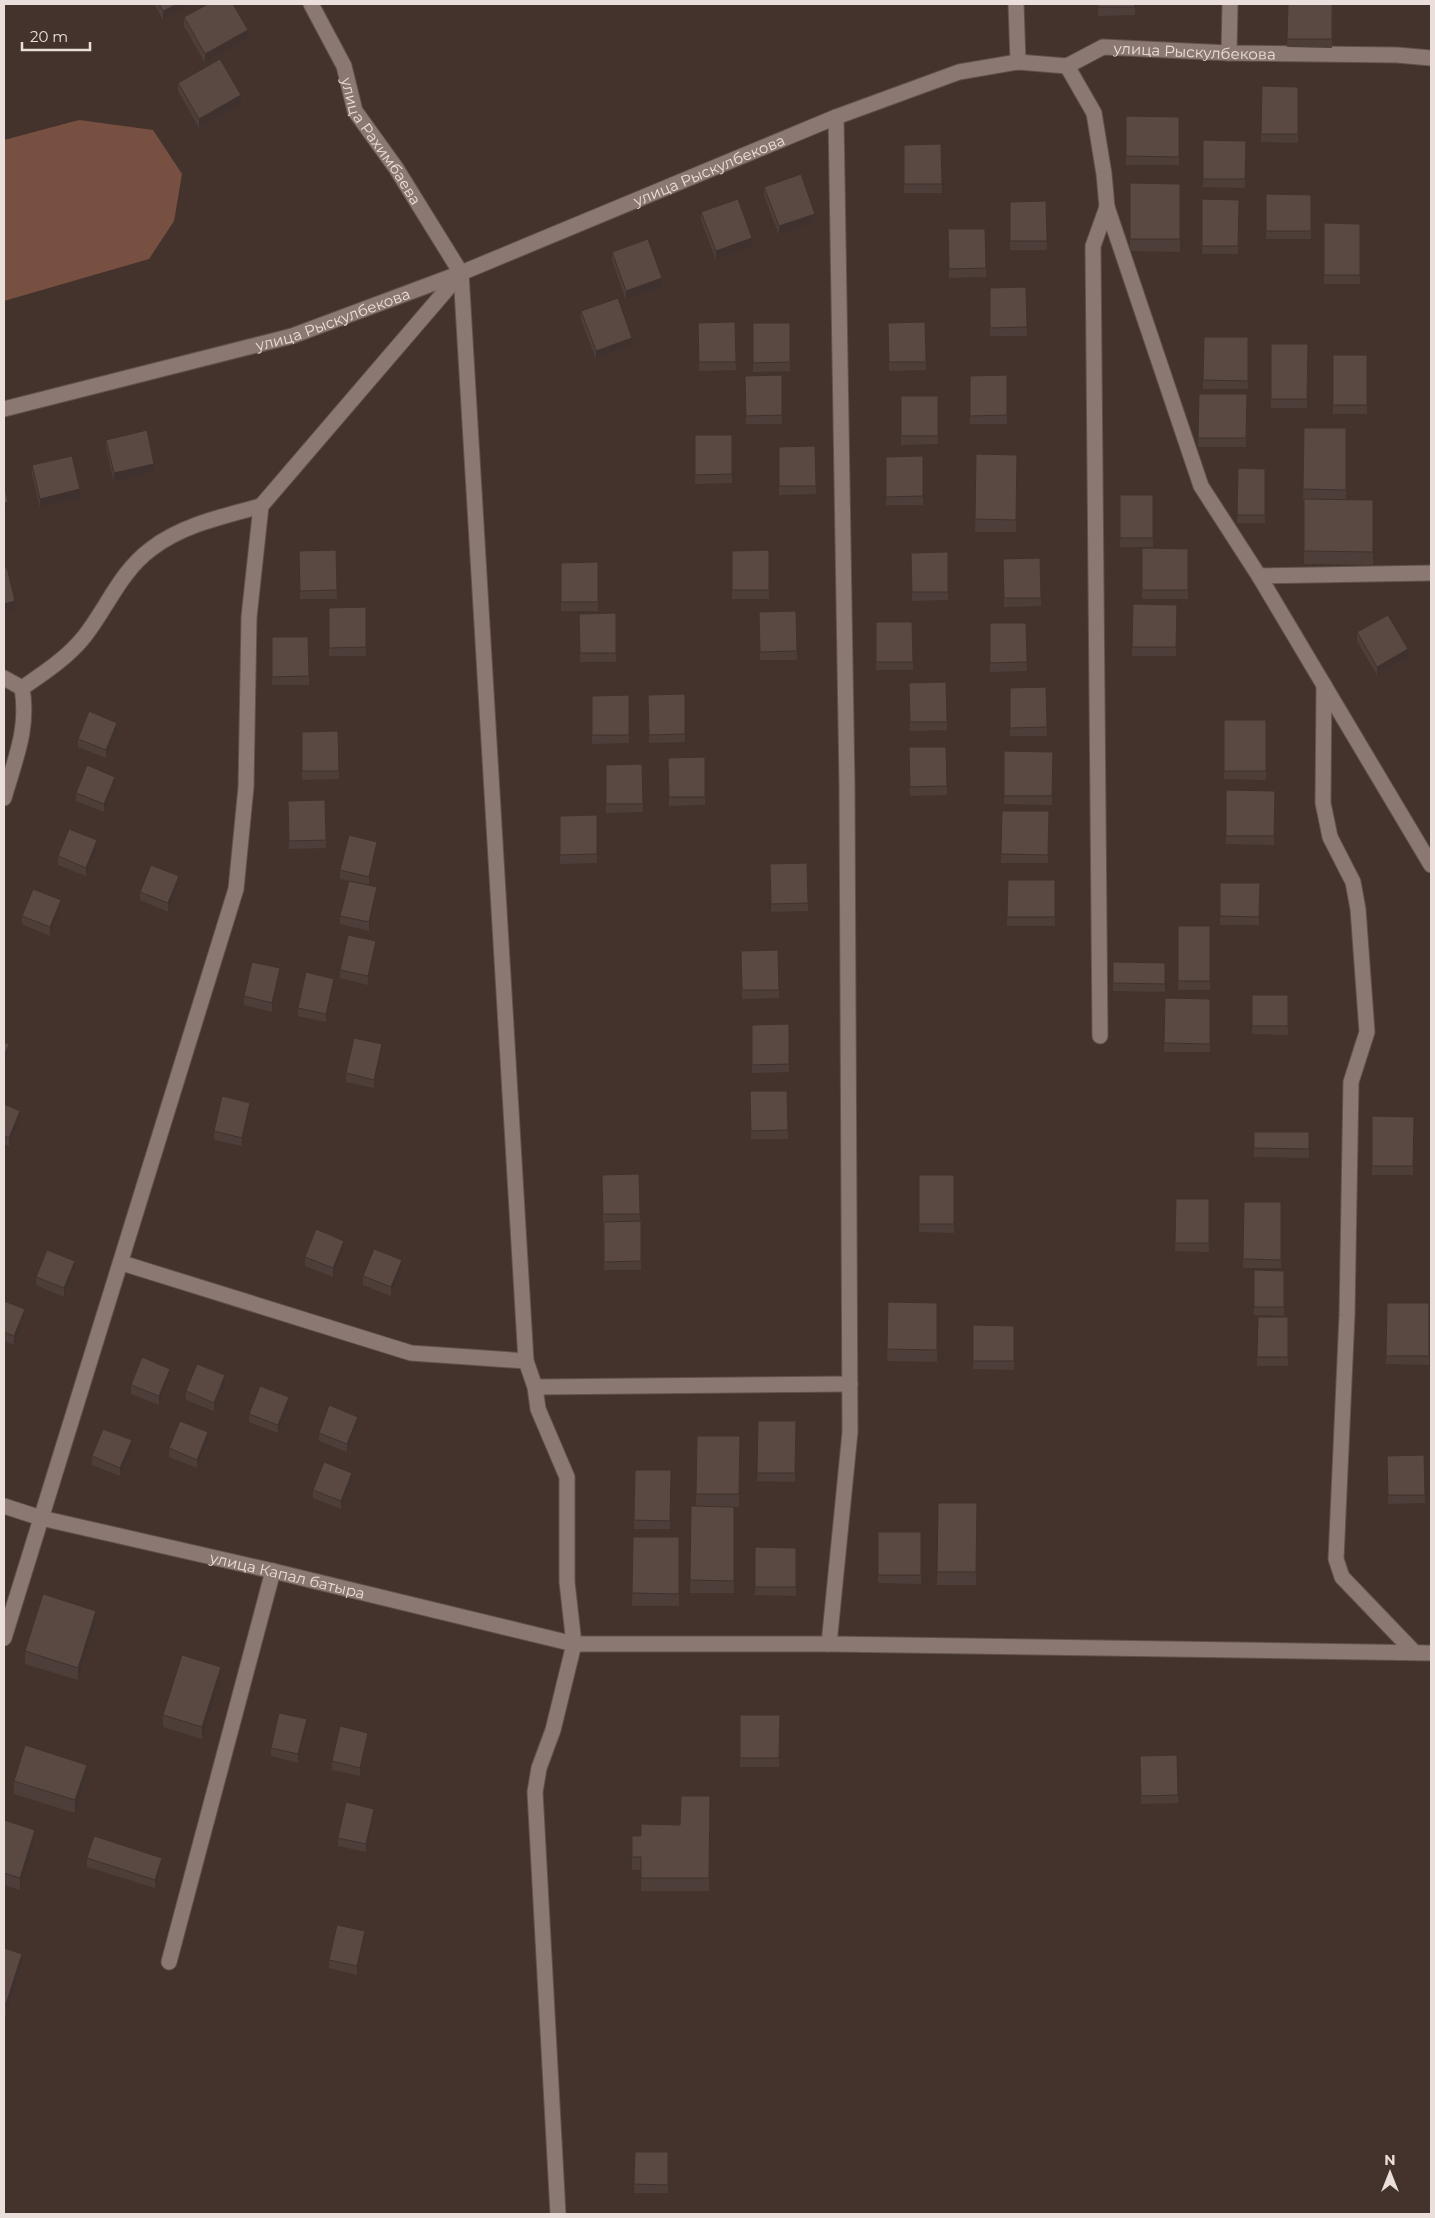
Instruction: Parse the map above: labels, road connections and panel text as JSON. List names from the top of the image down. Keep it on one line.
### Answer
{"streets":{"street":["улица Рыскулбекова","улица Рахимбаева","улица Капал батыра"]},"crossings":[["улица Рыскулбекова","улица Рахимбаева"]],"scale_bar":"20 m","north":"top"}
